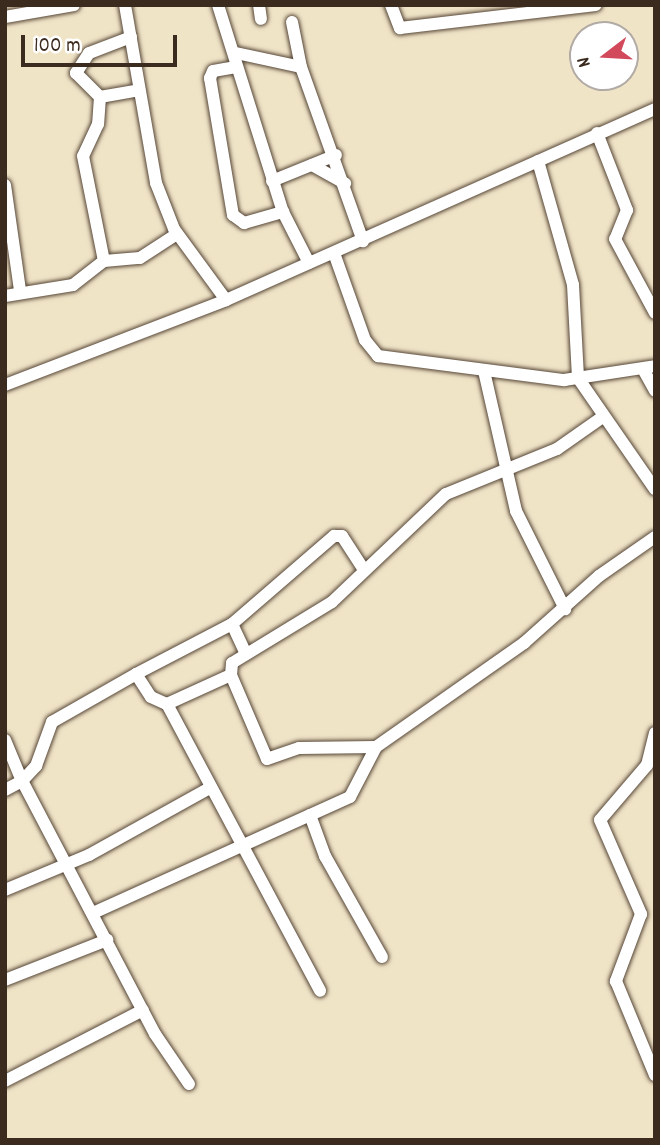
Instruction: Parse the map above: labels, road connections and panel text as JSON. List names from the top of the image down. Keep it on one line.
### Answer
{"scale_bar":"100 m","north":"left"}
